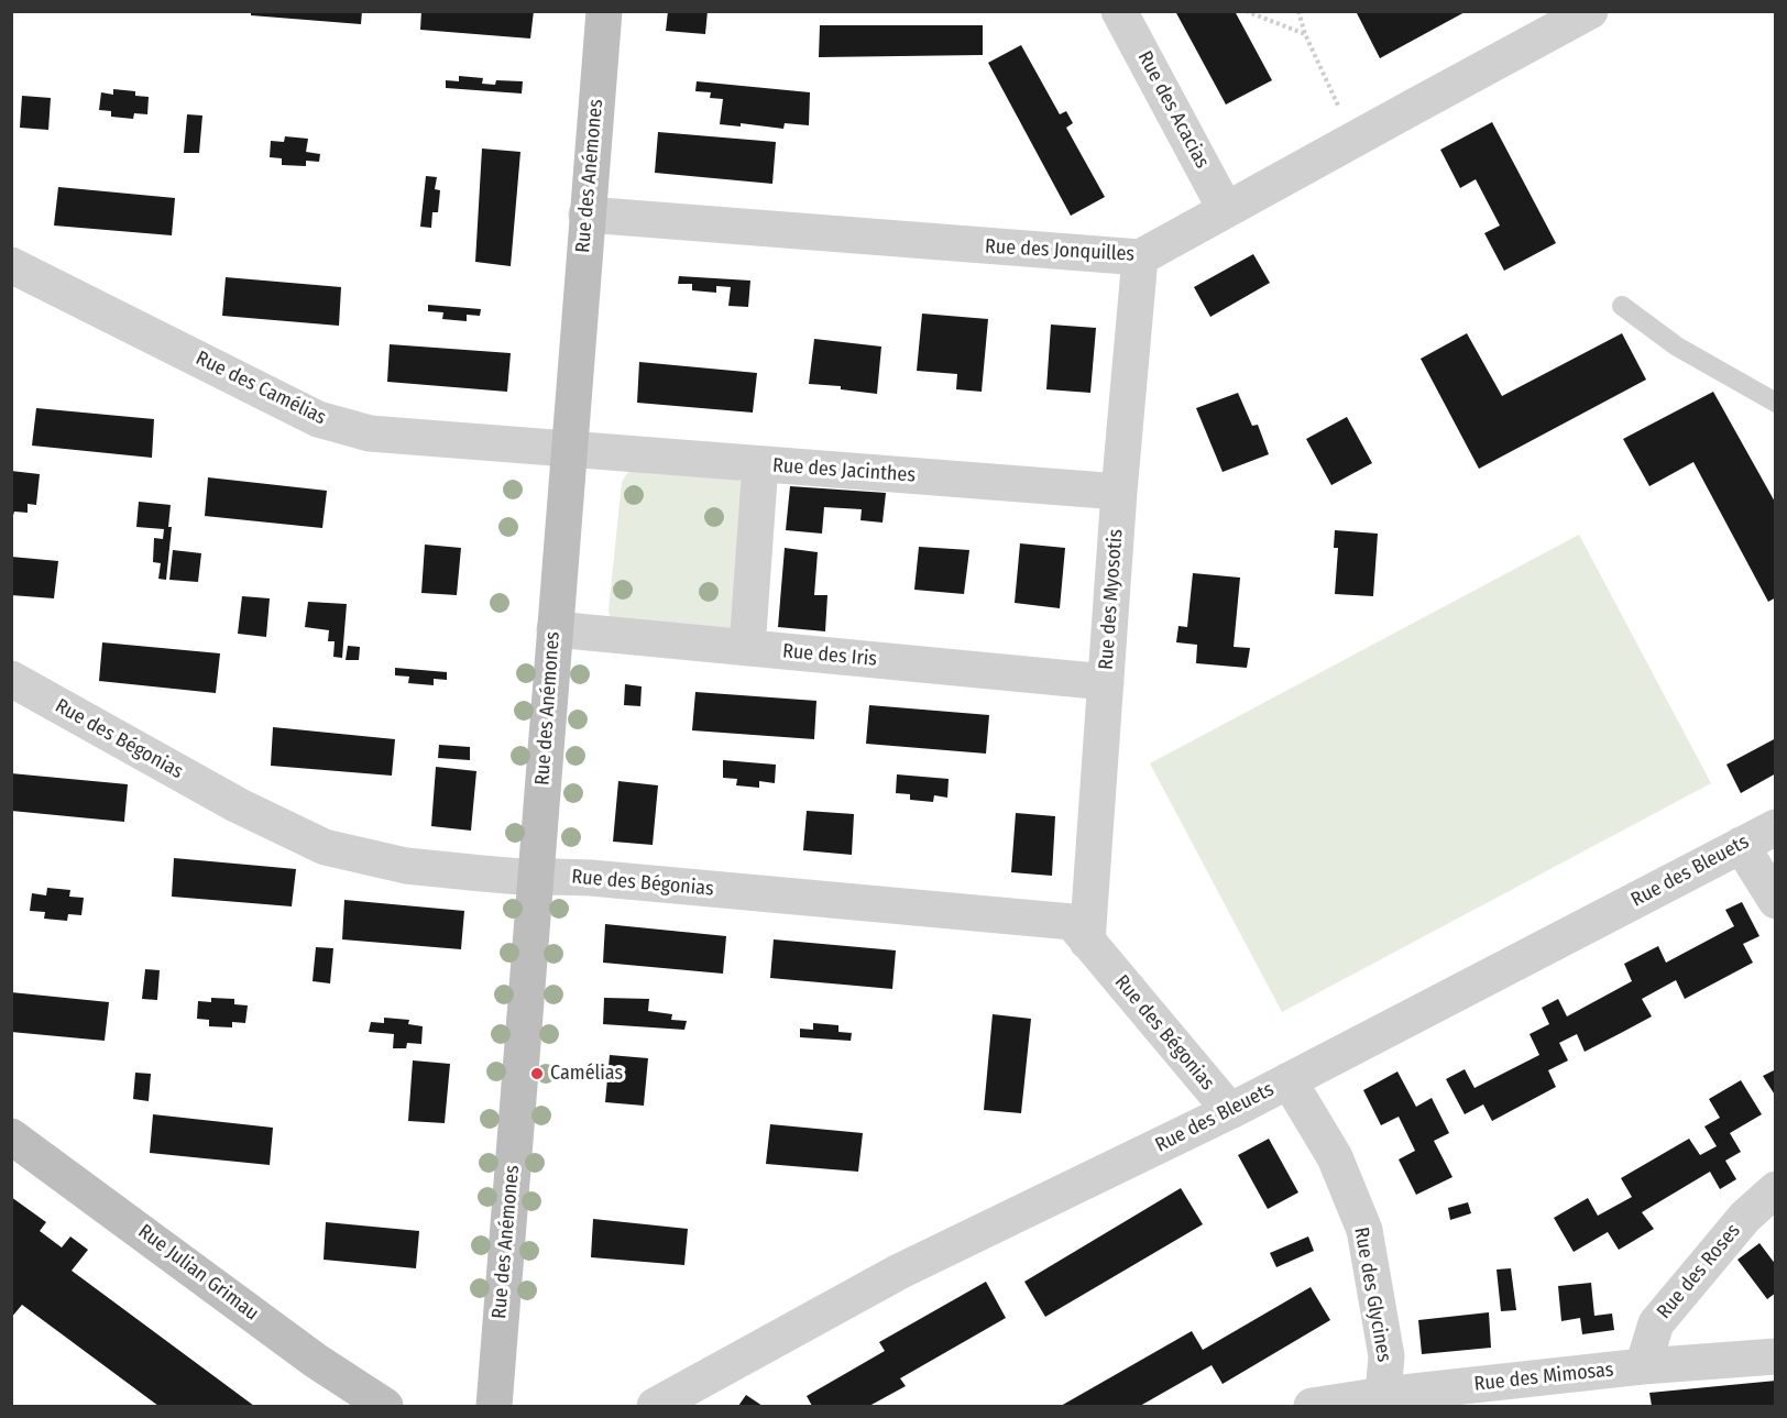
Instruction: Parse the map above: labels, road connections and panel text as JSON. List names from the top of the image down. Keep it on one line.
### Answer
{"streets":{"street":["Rue des Acacias","Rue des Anémones","Rue des Jonquilles","Rue des Camélias","Rue des Jacinthes","Rue des Myosotis","Rue des Iris","Rue des Bégonias","Rue des Bleuets","Rue des Roses","Rue Julian Grimau","Rue des Glycines","Rue des Mimosas"]},"crossings":[["Rue des Acacias","Rue des Jonquilles"],["Rue des Anémones","Rue des Jonquilles"],["Rue des Anémones","Rue des Camélias"],["Rue des Anémones","Rue des Jacinthes"],["Rue des Anémones","Rue des Iris"],["Rue des Anémones","Rue des Bégonias"],["Rue des Jonquilles","Rue des Myosotis"],["Rue des Camélias","Rue des Jacinthes"],["Rue des Jacinthes","Rue des Myosotis"],["Rue des Myosotis","Rue des Iris"],["Rue des Myosotis","Rue des Bégonias"],["Rue des Bégonias","Rue des Bleuets"],["Rue des Bleuets","Rue des Glycines"],["Rue des Roses","Rue des Mimosas"],["Rue des Glycines","Rue des Mimosas"]],"places":["Camélias"]}
